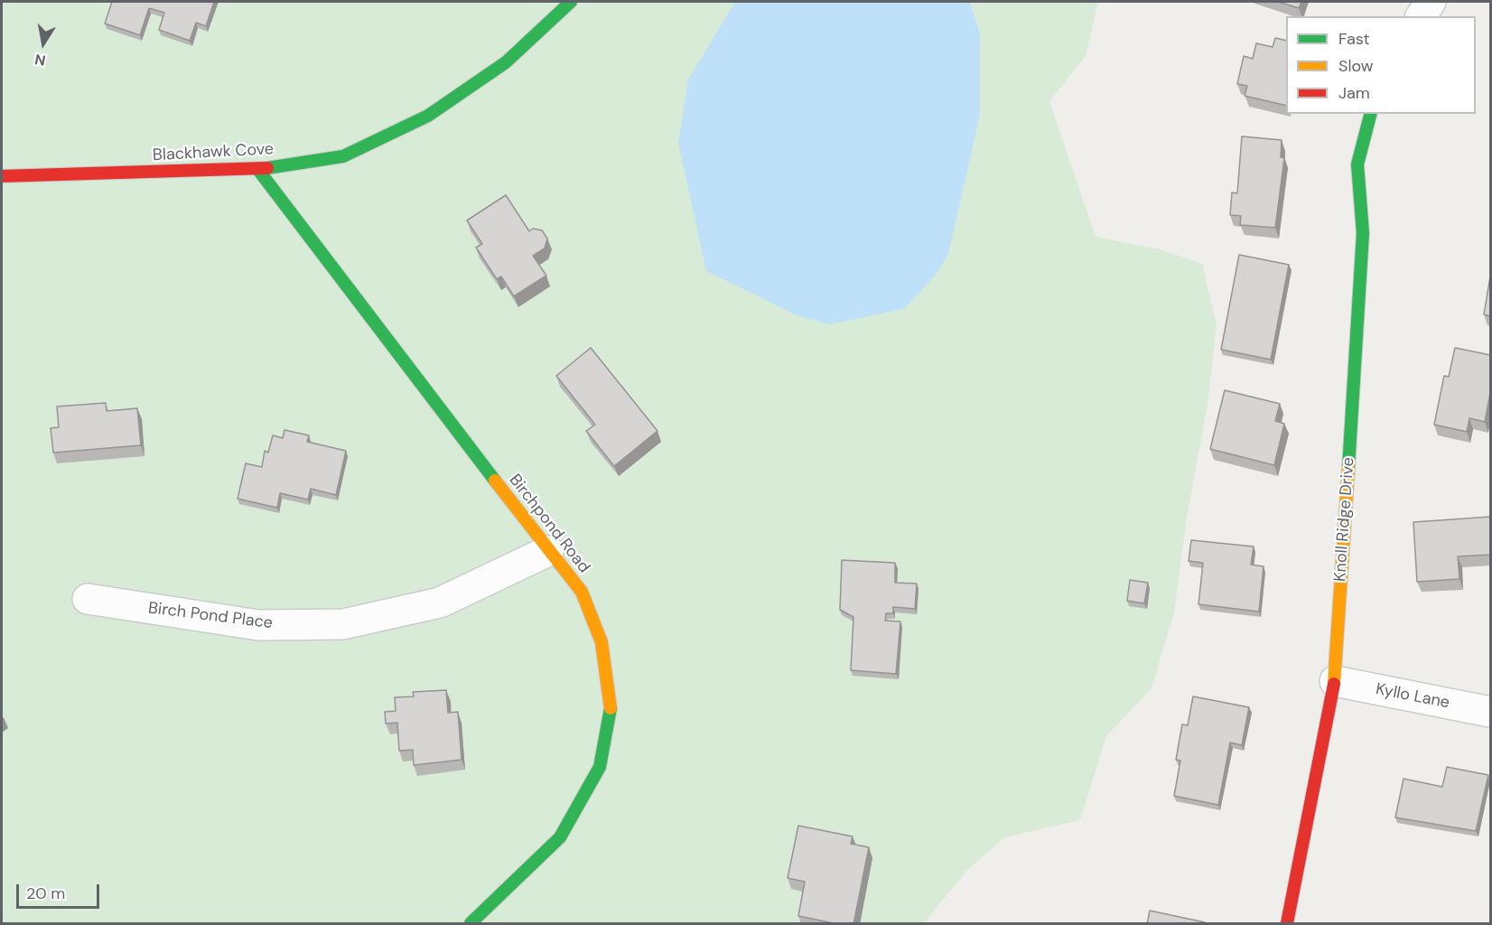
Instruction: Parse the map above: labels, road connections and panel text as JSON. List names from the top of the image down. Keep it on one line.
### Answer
{"streets":{"street":["Blackhawk Cove","Knoll Ridge Drive","Birchpond Road","Birch Pond Place","Kyllo Lane"]},"crossings":[["Blackhawk Cove","Birchpond Road"],["Knoll Ridge Drive","Kyllo Lane"],["Birchpond Road","Birch Pond Place"]],"legend":["Fast","Slow","Jam"],"scale_bar":"20 m","north":"bottom"}
